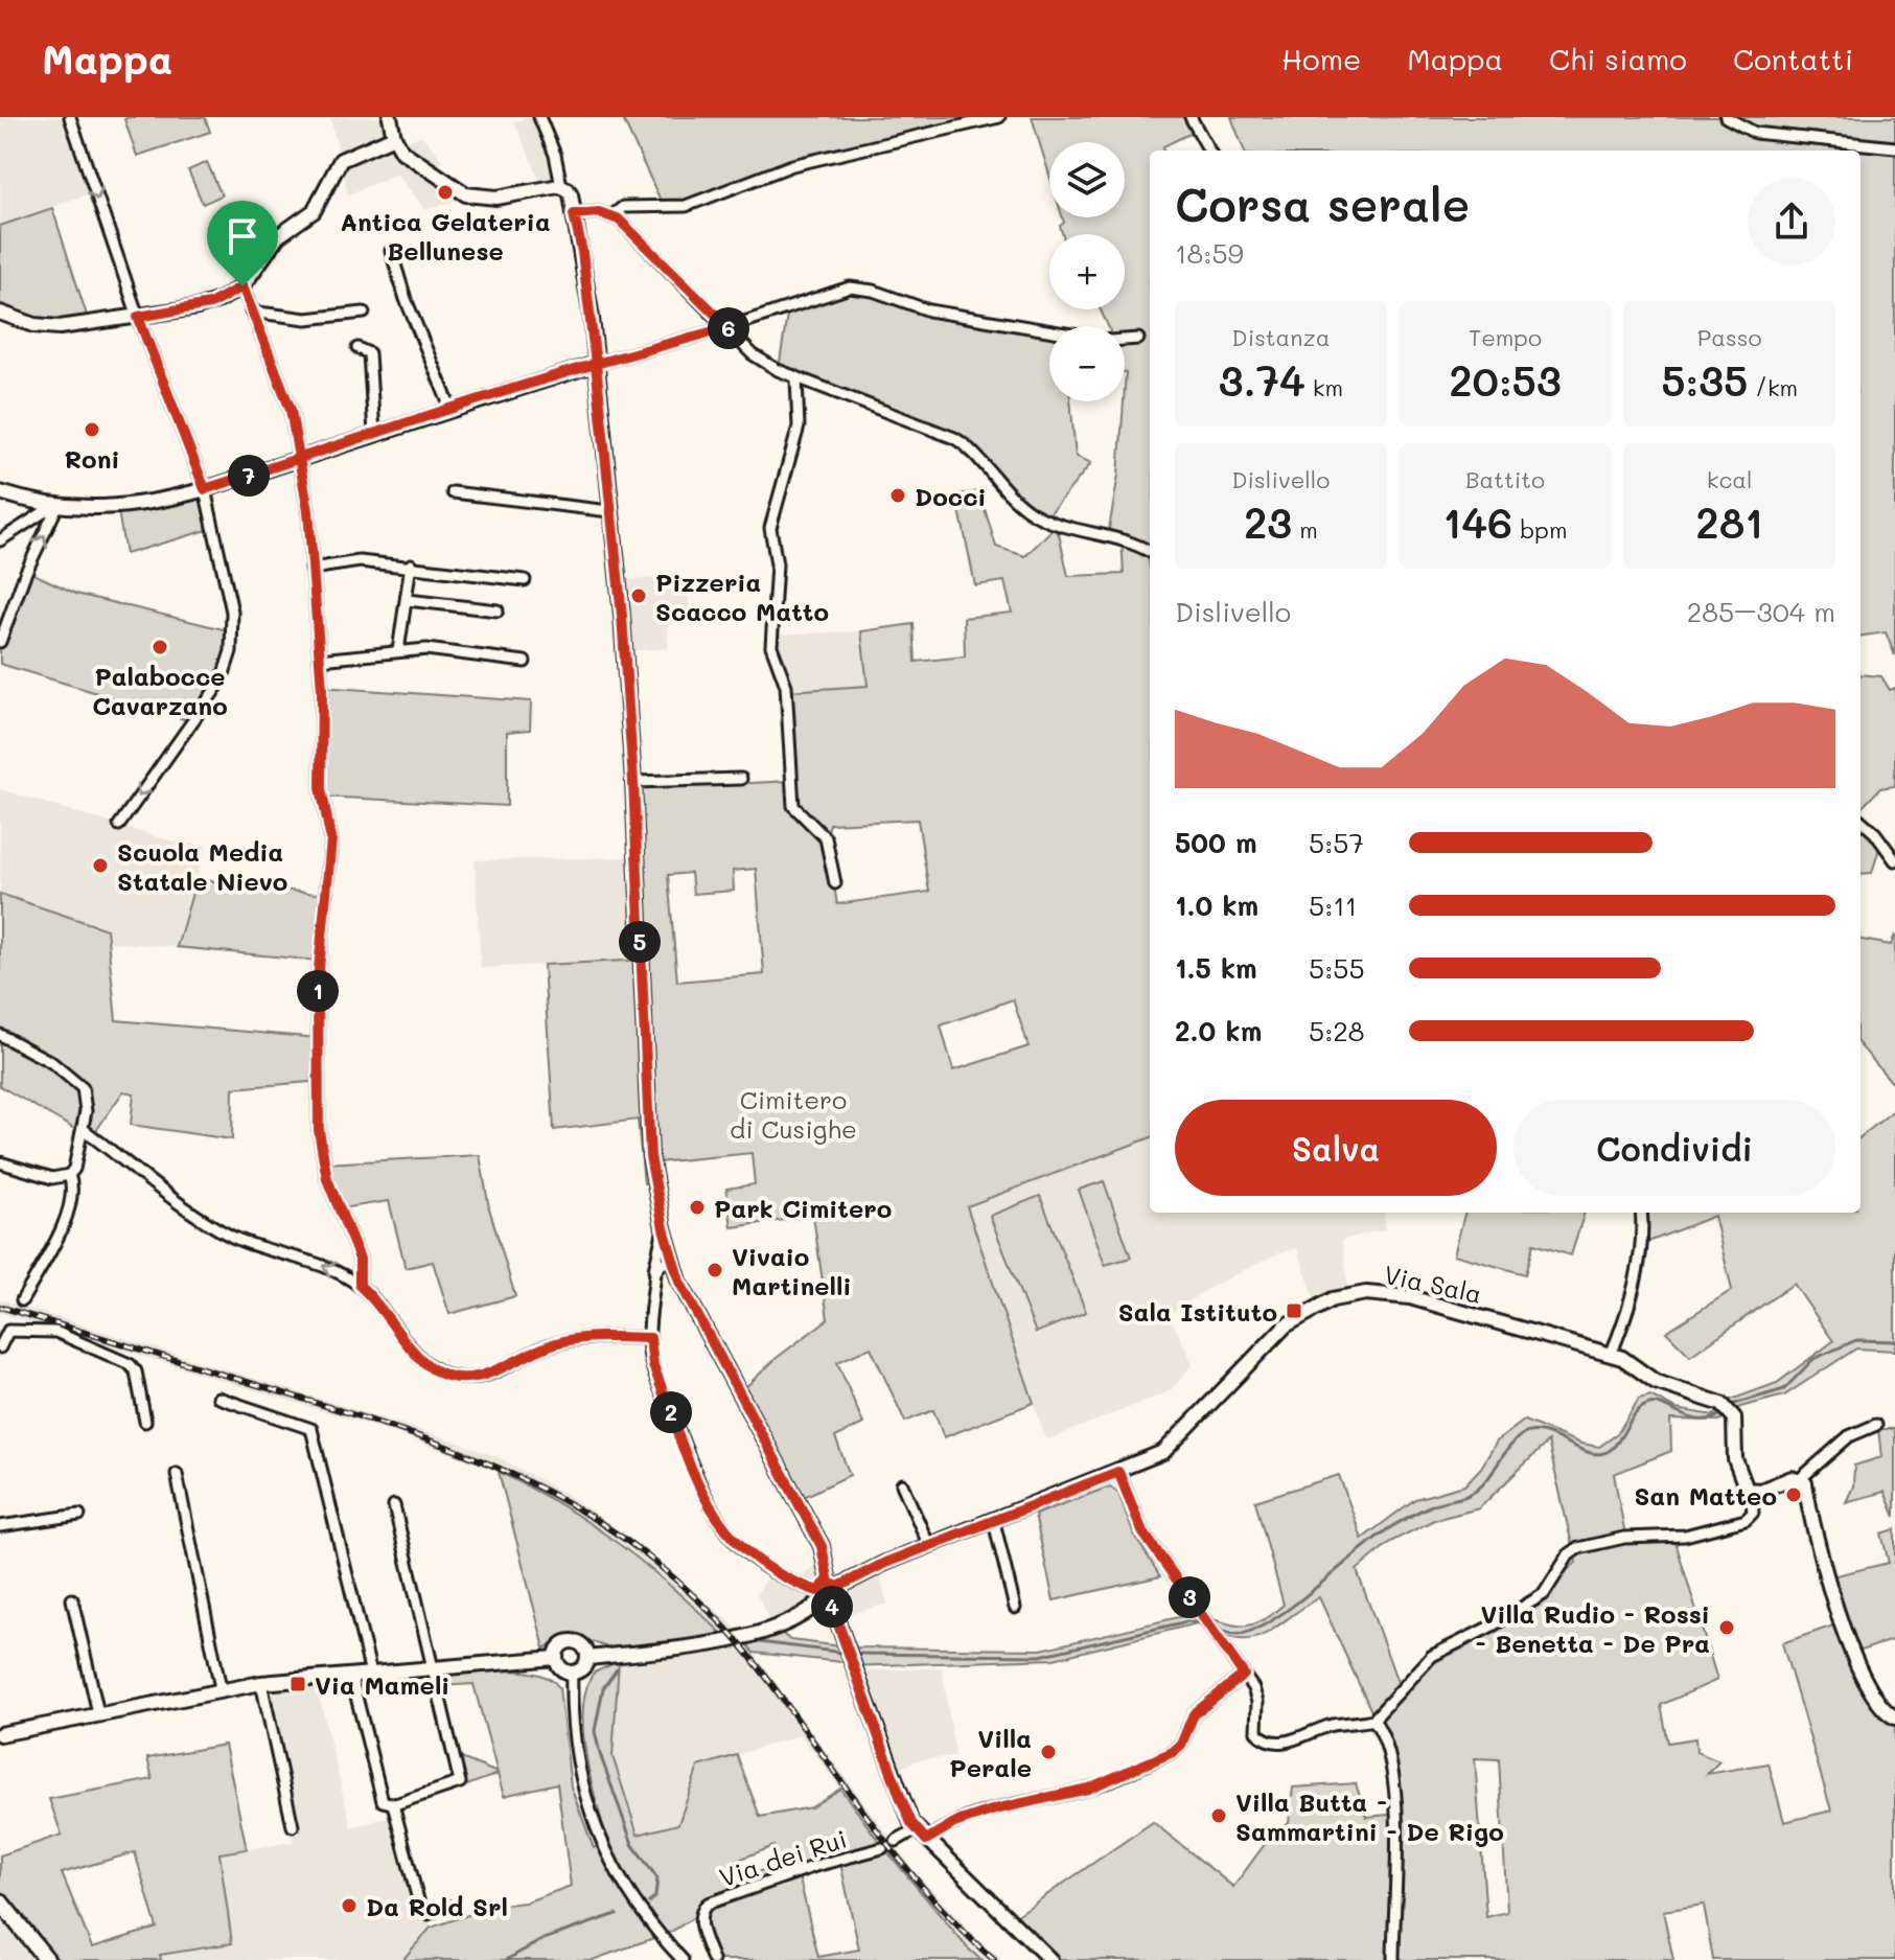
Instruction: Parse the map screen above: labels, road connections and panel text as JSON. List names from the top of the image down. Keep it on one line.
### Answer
{"streets":{"street":["Via Sala","Via dei Rui"]},"parks":["Cimitero di Cusighe"],"places":{"other":["Antica Gelateria Bellunese","Roni","Docci","Pizzeria Scacco Matto","Palabocce Cavarzano","Scuola Media Statale Nievo","Park Cimitero","Vivaio Martinelli","San Matteo","Villa Rudio - Rossi - Benetta - De Pra","Villa Perale","Villa Butta - Sammartini - De Rigo","Da Rold Srl"],"transit":["Sala Istituto","Via Mameli"]},"page":{"header":"Mappa","nav":["Home","Mappa","Chi siamo","Contatti"],"map_buttons":["+","−"],"heading":["Corsa serale","18:59"],"stats":[["Distanza","3.74 km"],["Tempo","20:53"],["Passo","5:35 /km"],["Dislivello","23 m"],["Battito","146 bpm"],["kcal","281"]],"pins":["6","7","5","1","2","3","4"],"chart":["Dislivello","285–304 m"],"list":[{"name":"500 m","note":"5:57"},{"name":"1.0 km","note":"5:11"},{"name":"1.5 km","note":"5:55"},{"name":"2.0 km","note":"5:28"}],"buttons":["Salva","Condividi"]}}
